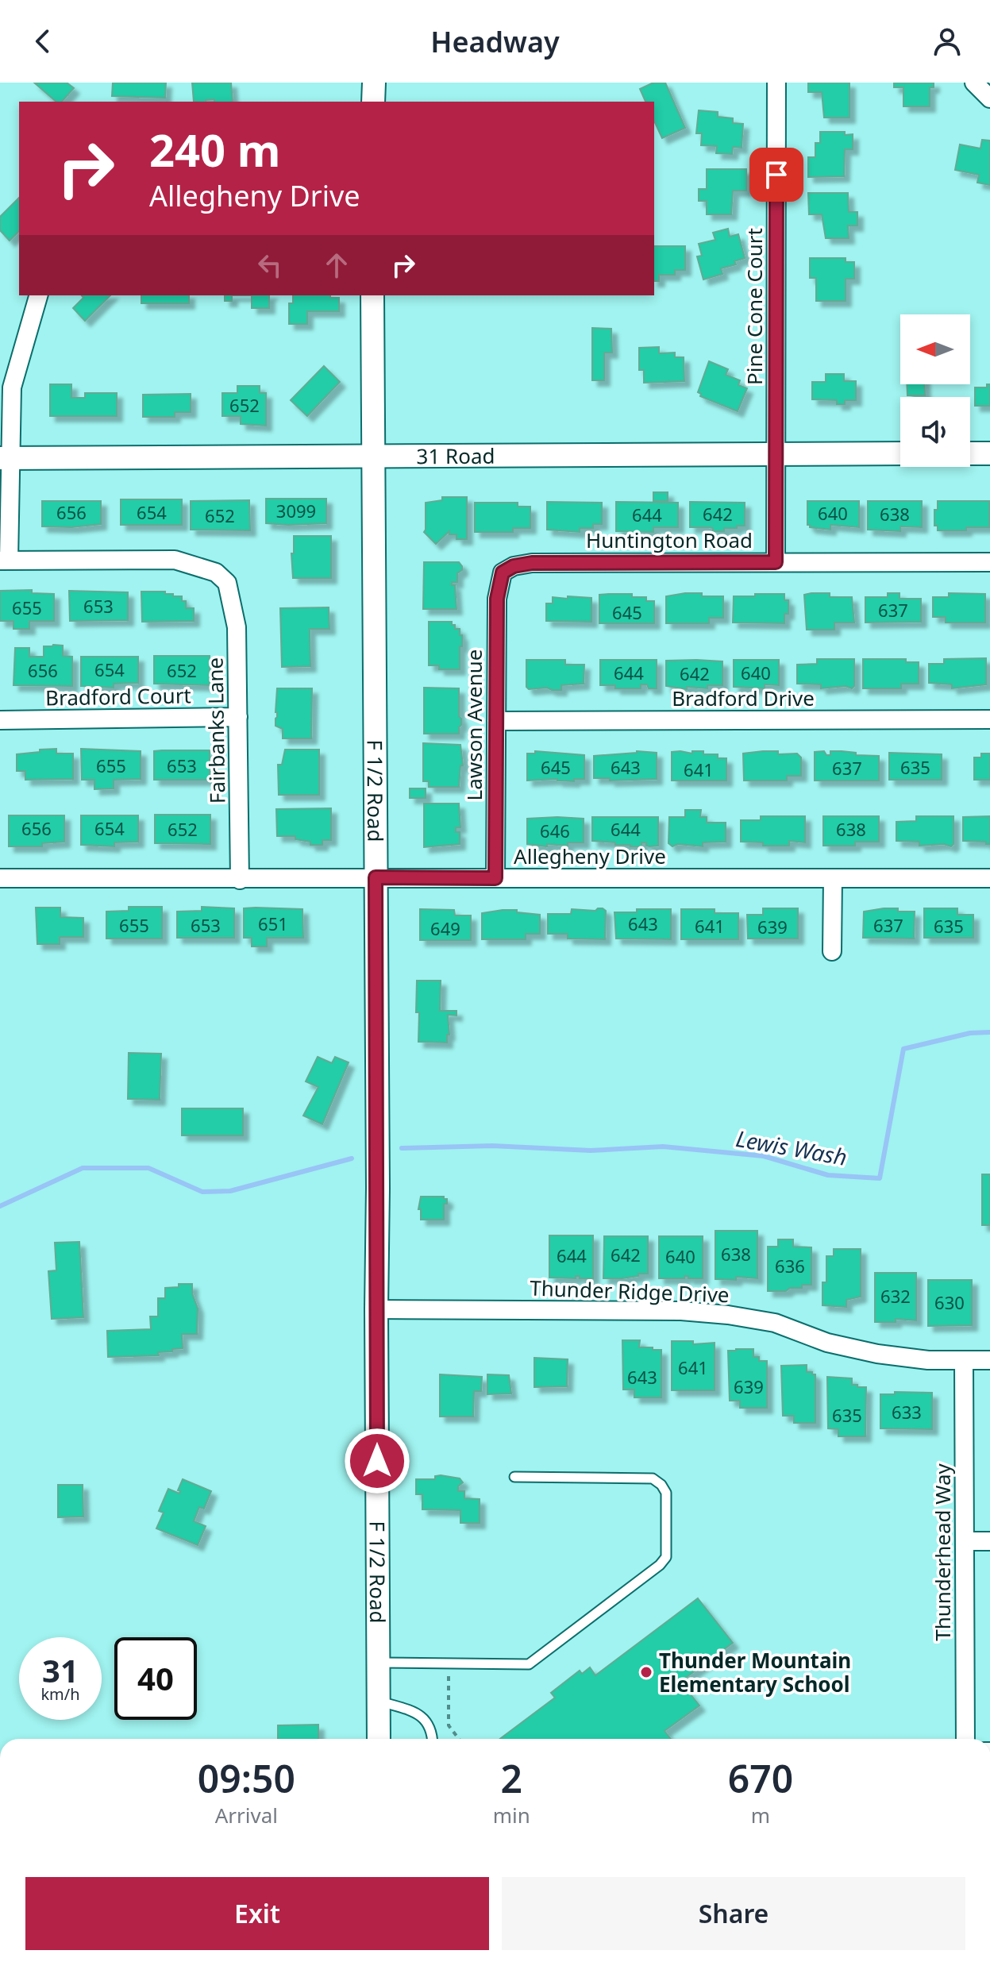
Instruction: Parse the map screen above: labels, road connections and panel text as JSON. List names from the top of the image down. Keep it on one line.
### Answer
{"streets":{"street":["Pine Cone Court","31 Road","Huntington Road","Bradford Court","Bradford Drive","Lawson Avenue","Fairbanks Lane","F 1/2 Road","Allegheny Drive","Thunder Ridge Drive","Thunderhead Way"]},"crossings":[["Pine Cone Court","31 Road"],["Pine Cone Court","Huntington Road"],["31 Road","F 1/2 Road"],["Huntington Road","Lawson Avenue"],["Bradford Court","Fairbanks Lane"],["Bradford Drive","Lawson Avenue"],["Lawson Avenue","Allegheny Drive"],["Fairbanks Lane","Allegheny Drive"],["F 1/2 Road","Allegheny Drive"],["F 1/2 Road","Thunder Ridge Drive"],["Thunder Ridge Drive","Thunderhead Way"]],"water":["Lewis Wash"],"places":["Thunder Mountain Elementary School"],"house_numbers":["652","3099","656","654","640","642","638","644","652","653","655","637","645","654","656","652","644","640","642","655","653","645","643","635","637","641","656","654","652","644","638","646","651","643","655","653","637","641","635","639","649","638","642","644","640","636","632","630","641","643","639","633","635"],"north":"left","page":{"header":"Headway","turn":["240 m","Allegheny Drive"],"speed":"31 km/h","limit":"40","eta":["09:50","Arrival","2","min","670","m"],"buttons":["Exit","Share"]}}
